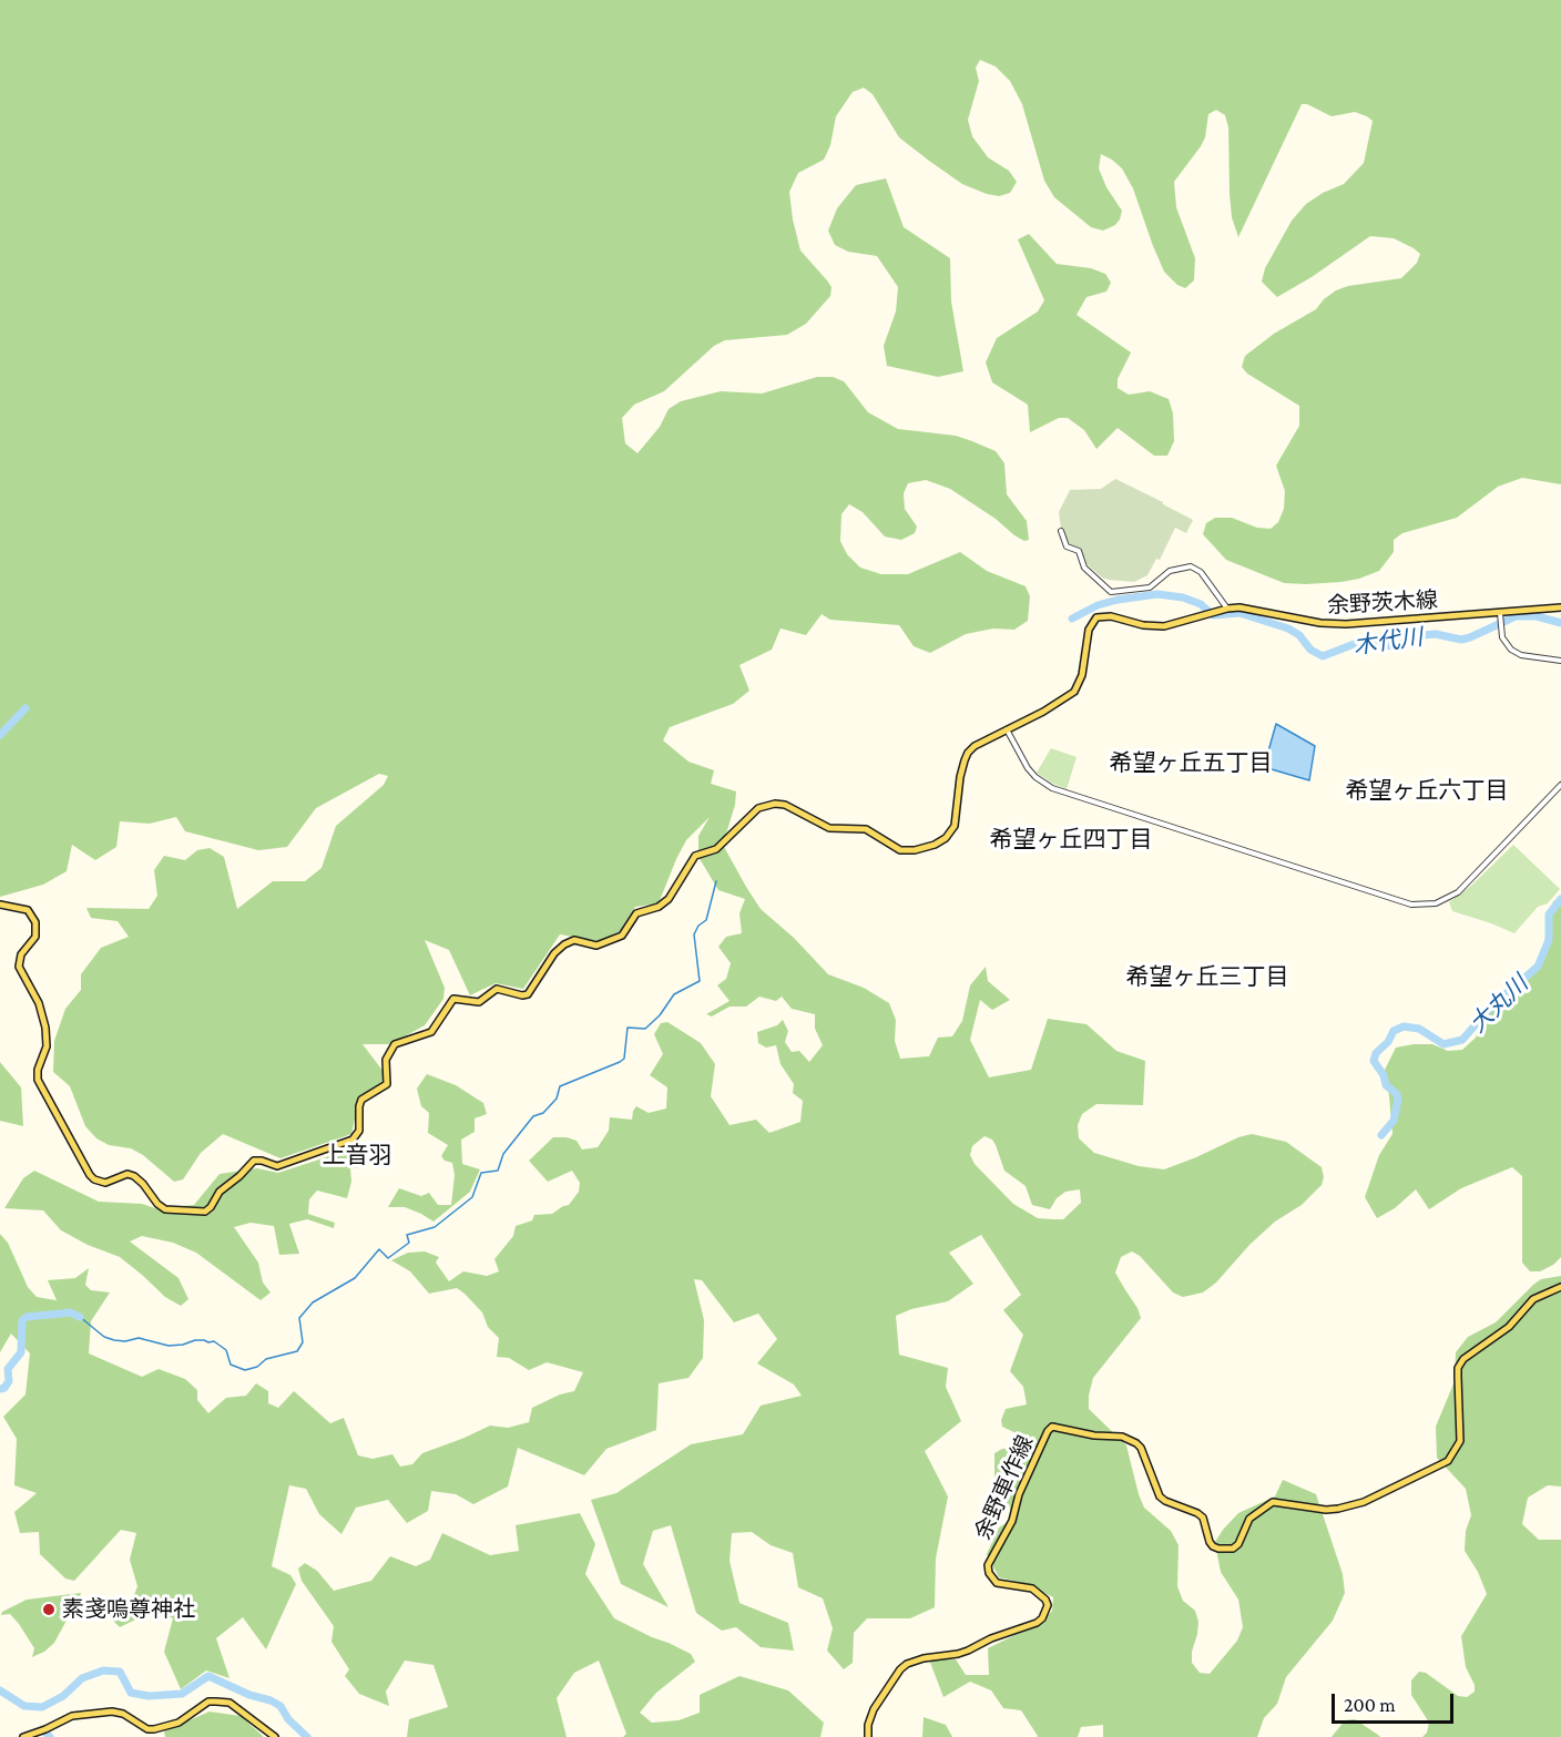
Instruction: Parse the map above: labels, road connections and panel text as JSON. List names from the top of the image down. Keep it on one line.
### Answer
{"streets":{"main road":["余野茨木線","余野車作線"]},"districts":["希望ヶ丘五丁目","希望ヶ丘六丁目","希望ヶ丘四丁目","希望ヶ丘三丁目","上音羽"],"water":["木代川","大丸川"],"places":["素戔嗚尊神社"],"scale_bar":"200 m"}
